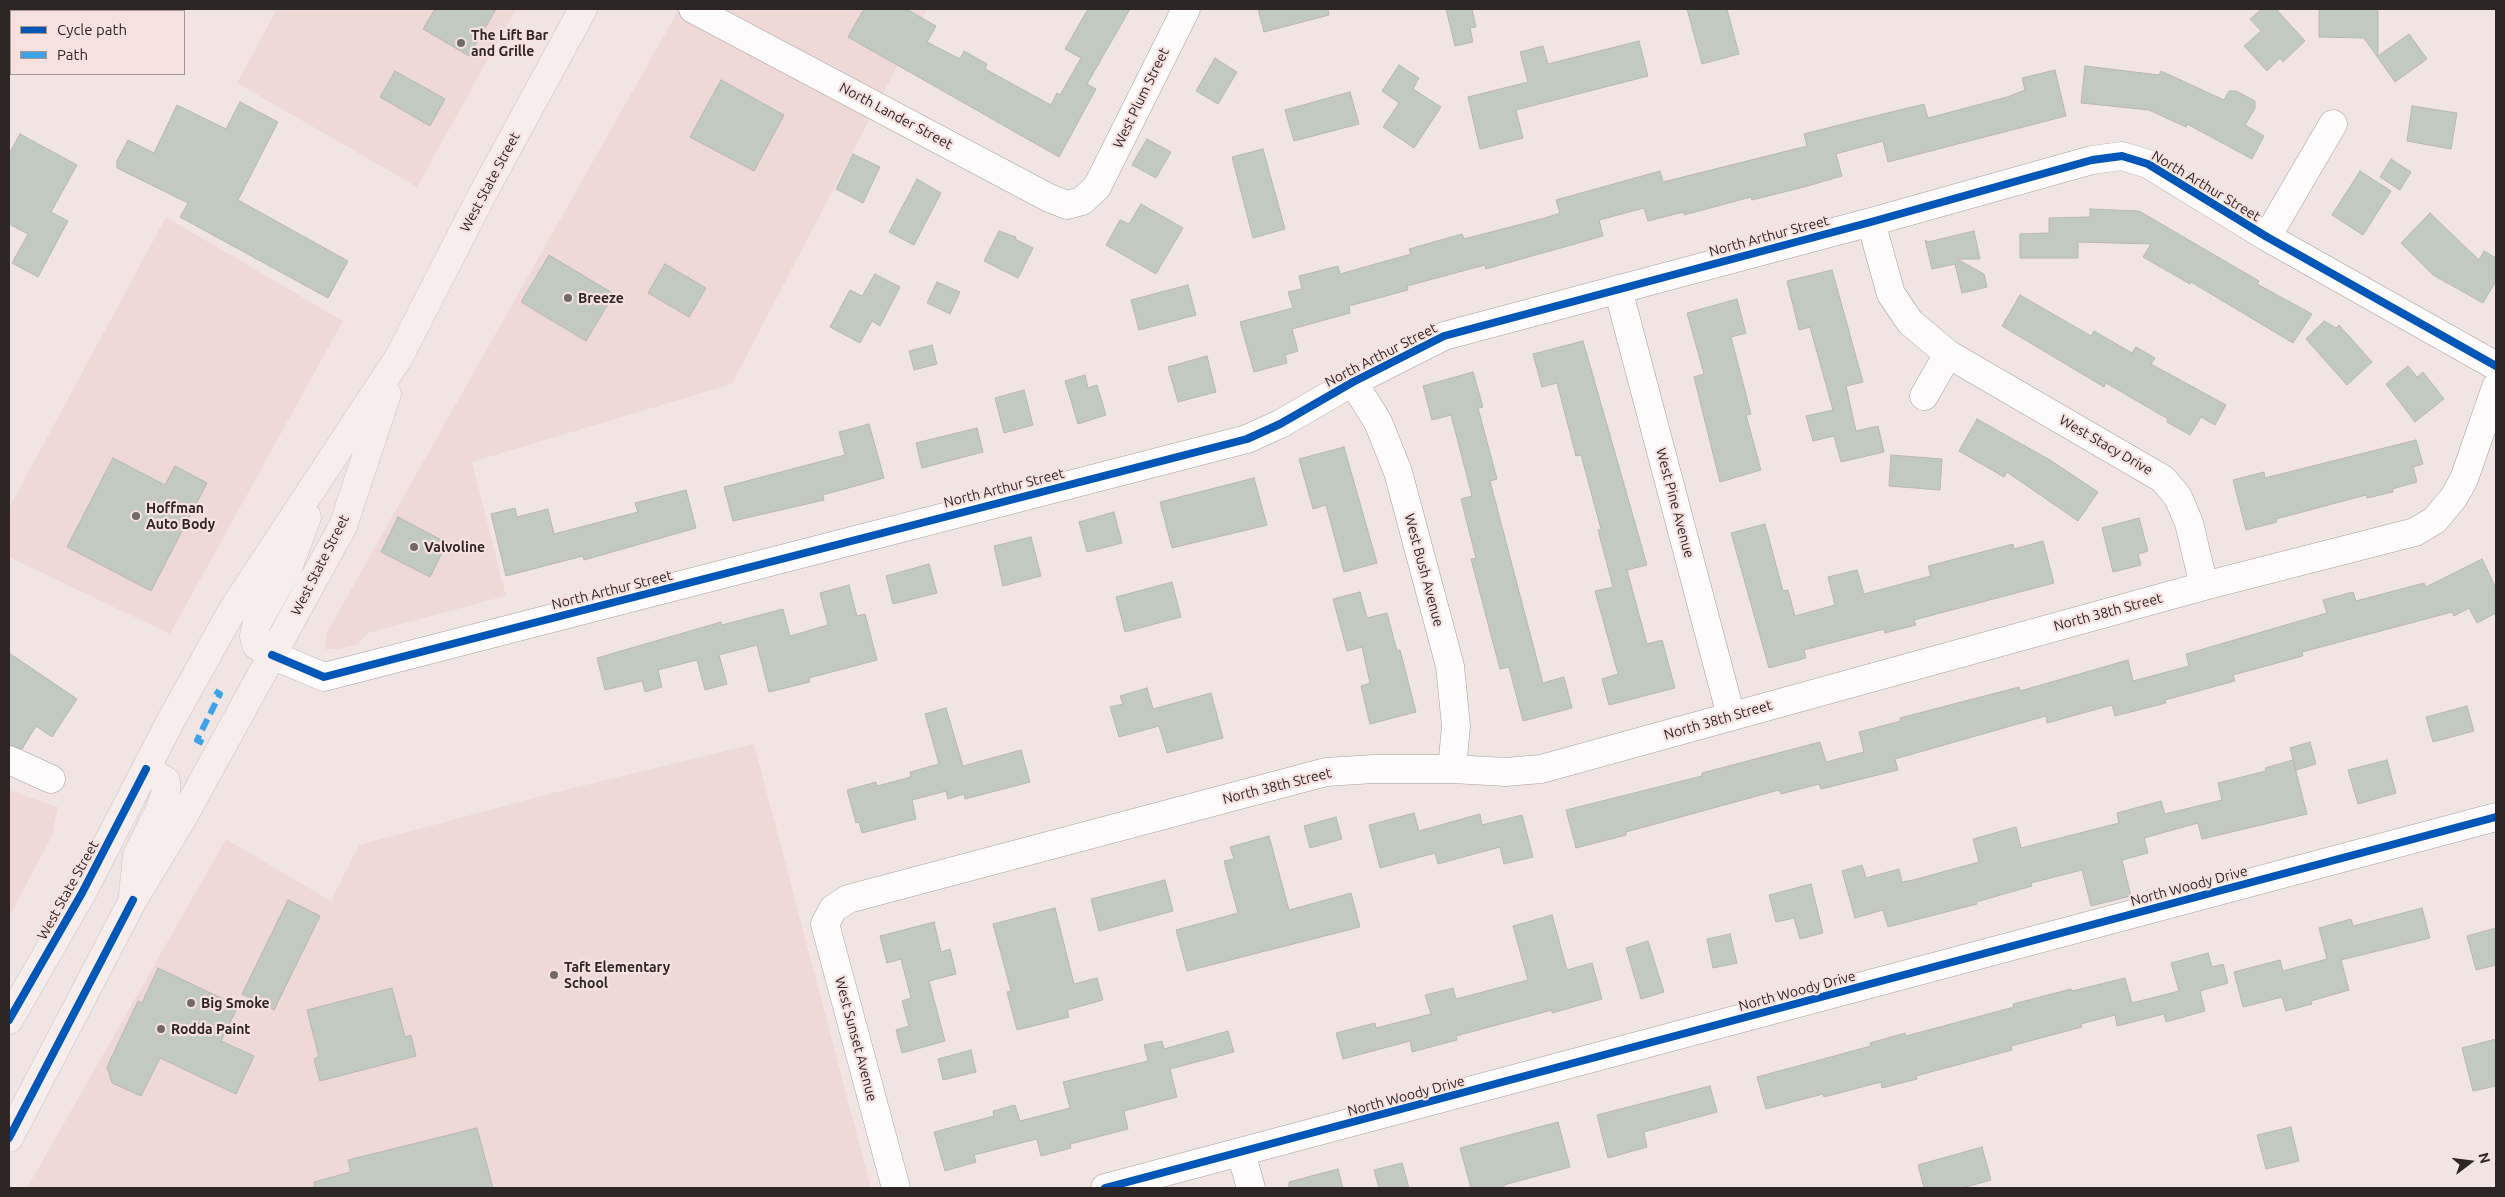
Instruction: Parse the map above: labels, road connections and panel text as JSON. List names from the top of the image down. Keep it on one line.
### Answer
{"streets":{"main road":["West State Street"],"street":["West Plum Street","North Lander Street","North Arthur Street","West Stacy Drive","West Pine Avenue","West Bush Avenue","North 38th Street","North Woody Drive","West Sunset Avenue"]},"crossings":[["West Plum Street","North Lander Street"],["West State Street","North Arthur Street"],["North Arthur Street","West Stacy Drive"],["North Arthur Street","West Pine Avenue"],["North Arthur Street","West Bush Avenue"],["West Stacy Drive","North 38th Street"],["West Pine Avenue","North 38th Street"],["West Bush Avenue","North 38th Street"],["North 38th Street","West Sunset Avenue"]],"places":["The Lift Bar and Grille","Breeze","Hoffman Auto Body","Valvoline","Taft Elementary School","Big Smoke","Rodda Paint"],"legend":["Cycle path","Path"],"north":"right"}
